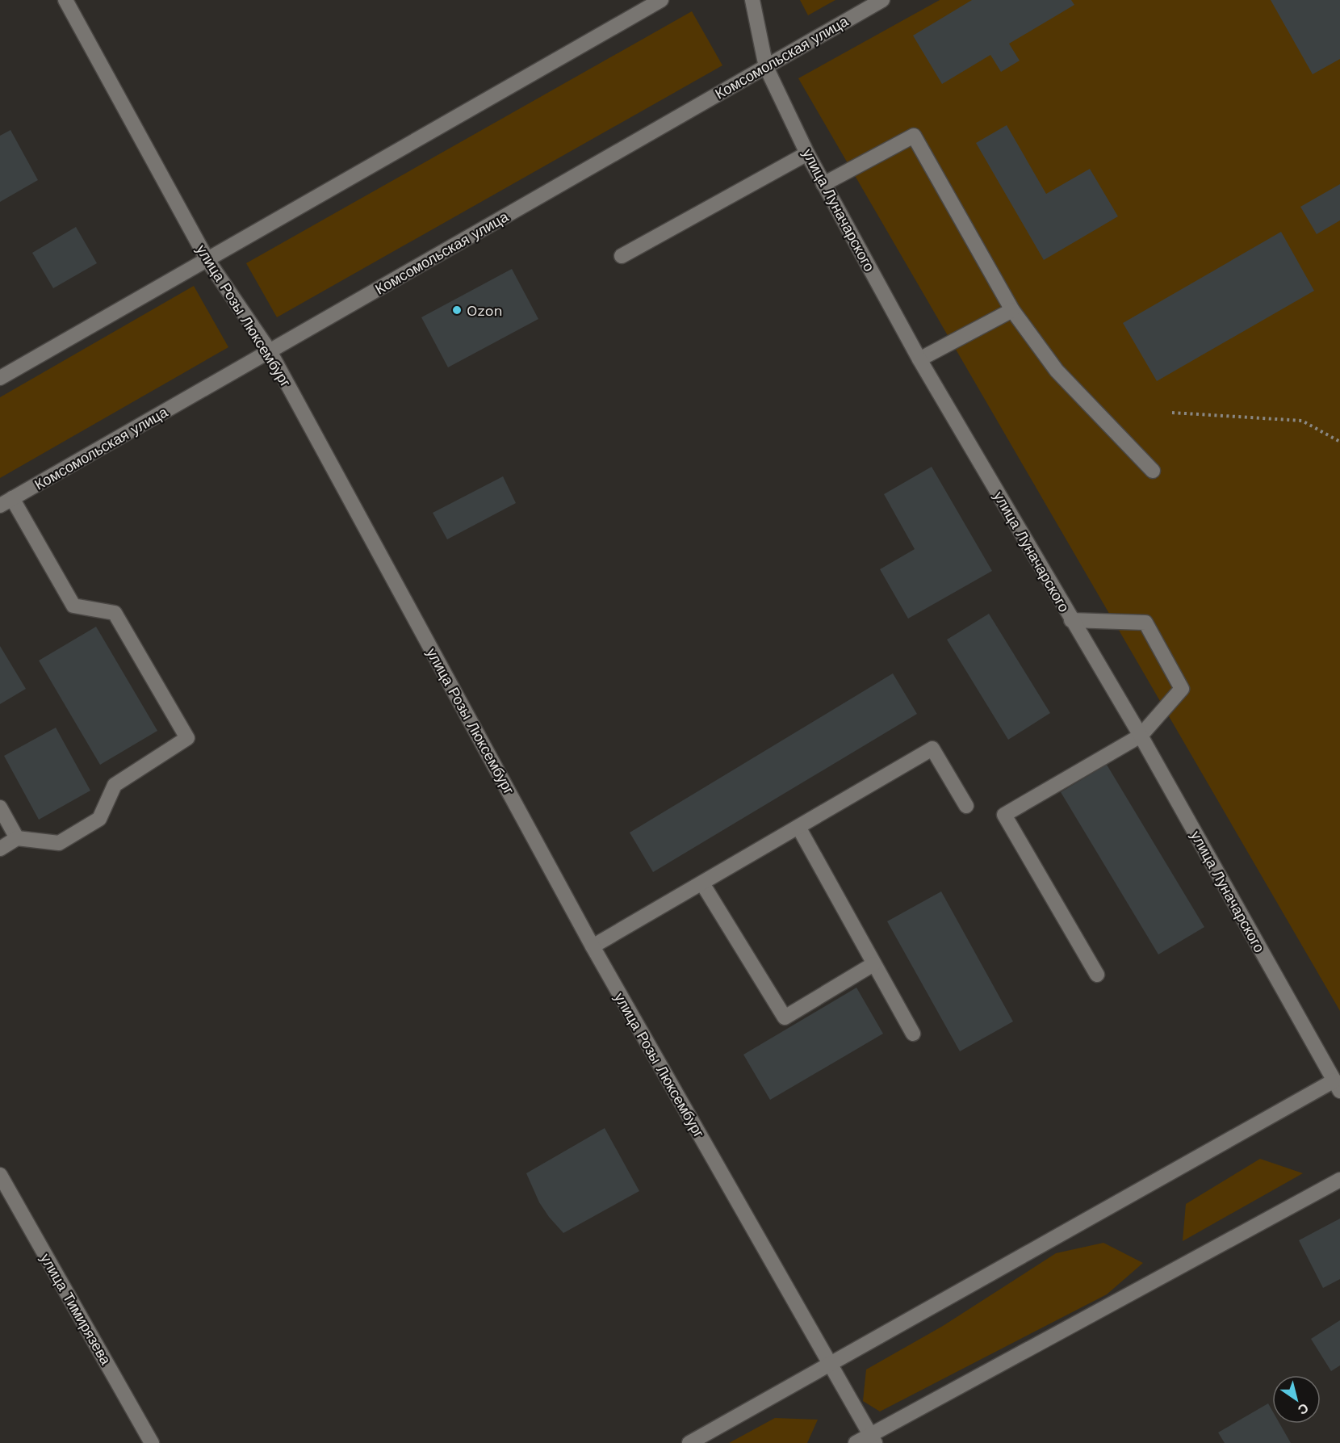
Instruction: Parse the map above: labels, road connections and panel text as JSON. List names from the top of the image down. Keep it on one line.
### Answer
{"streets":{"street":["Комсомольская улица","улица Луначарского","улица Розы Люксембург","улица Тимирязева"]},"crossings":[["Комсомольская улица","улица Луначарского"],["Комсомольская улица","улица Розы Люксембург"]],"places":["Ozon"],"north":"bottom right"}
